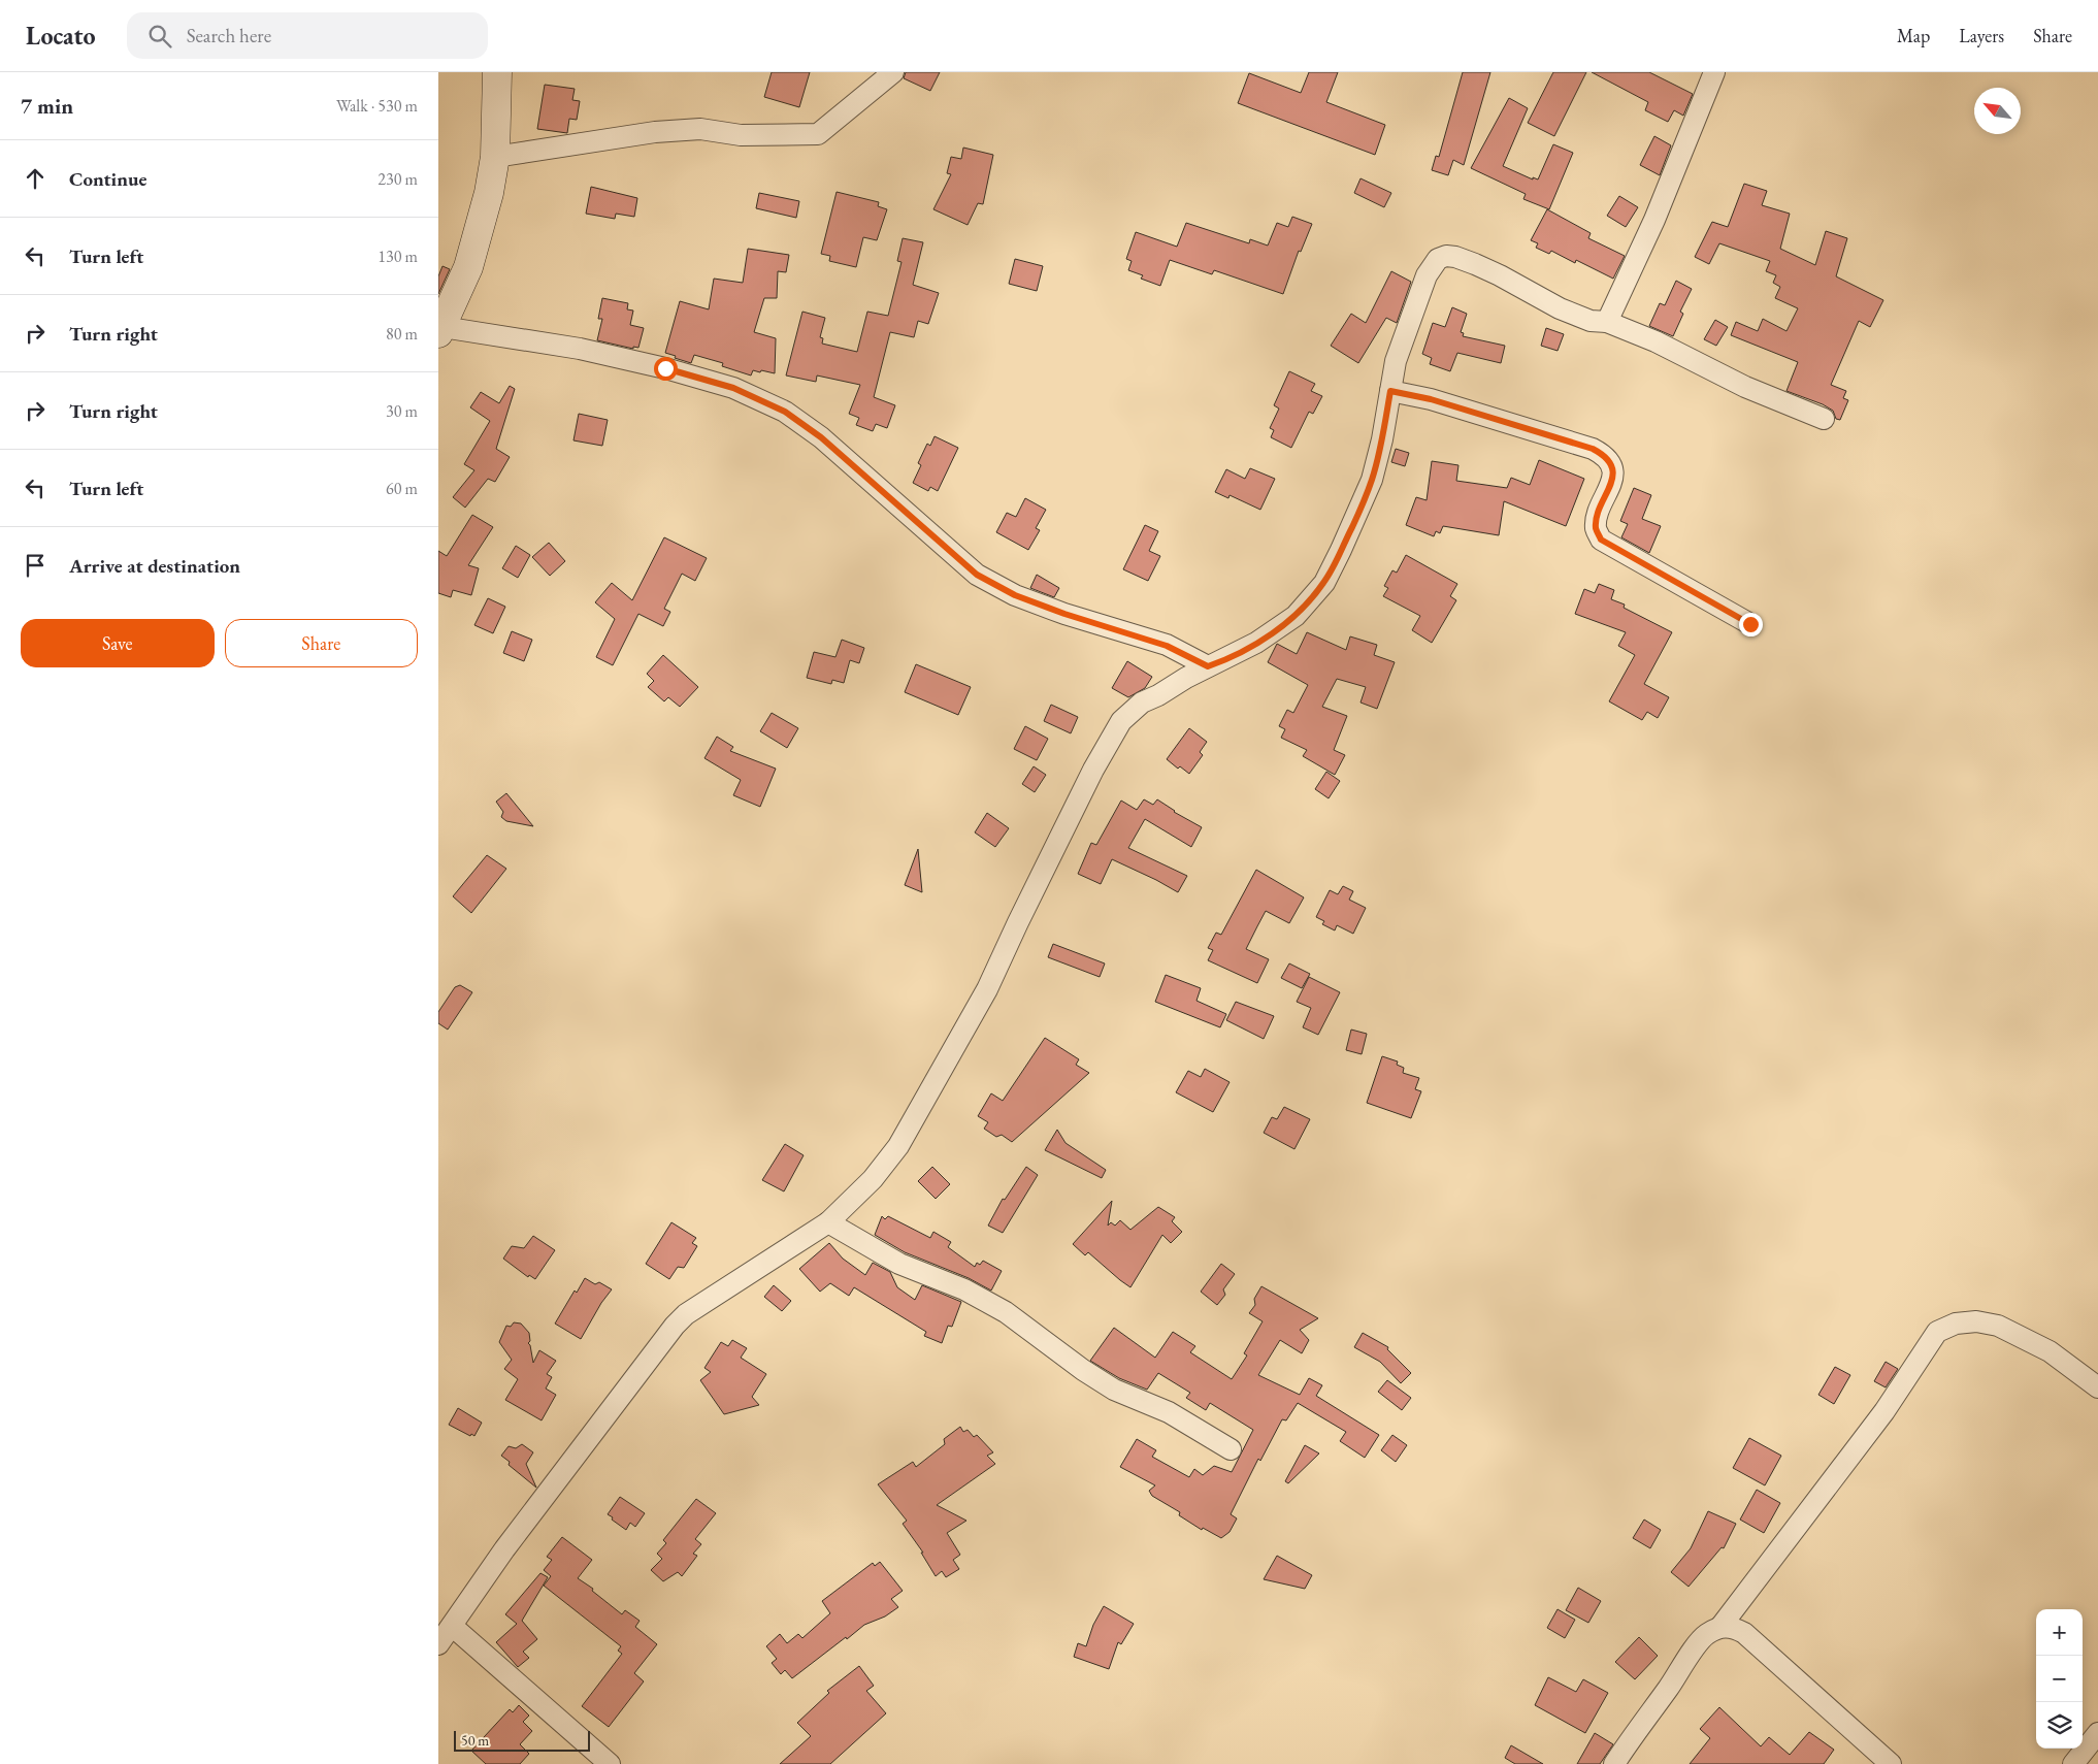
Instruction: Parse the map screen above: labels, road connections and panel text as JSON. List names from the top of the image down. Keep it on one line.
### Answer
{"scale_bar":"50 m","north":"top left","page":{"header":"Locato","search":"Search here","nav":["Map","Layers","Share"],"heading":["7 min","Walk · 530 m"],"list":[["Continue","230 m"],["Turn left","130 m"],["Turn right","80 m"],["Turn right","30 m"],["Turn left","60 m"],"Arrive at destination"],"buttons":["Save","Share"],"map_buttons":["+","−"],"scale":"50 m"}}
